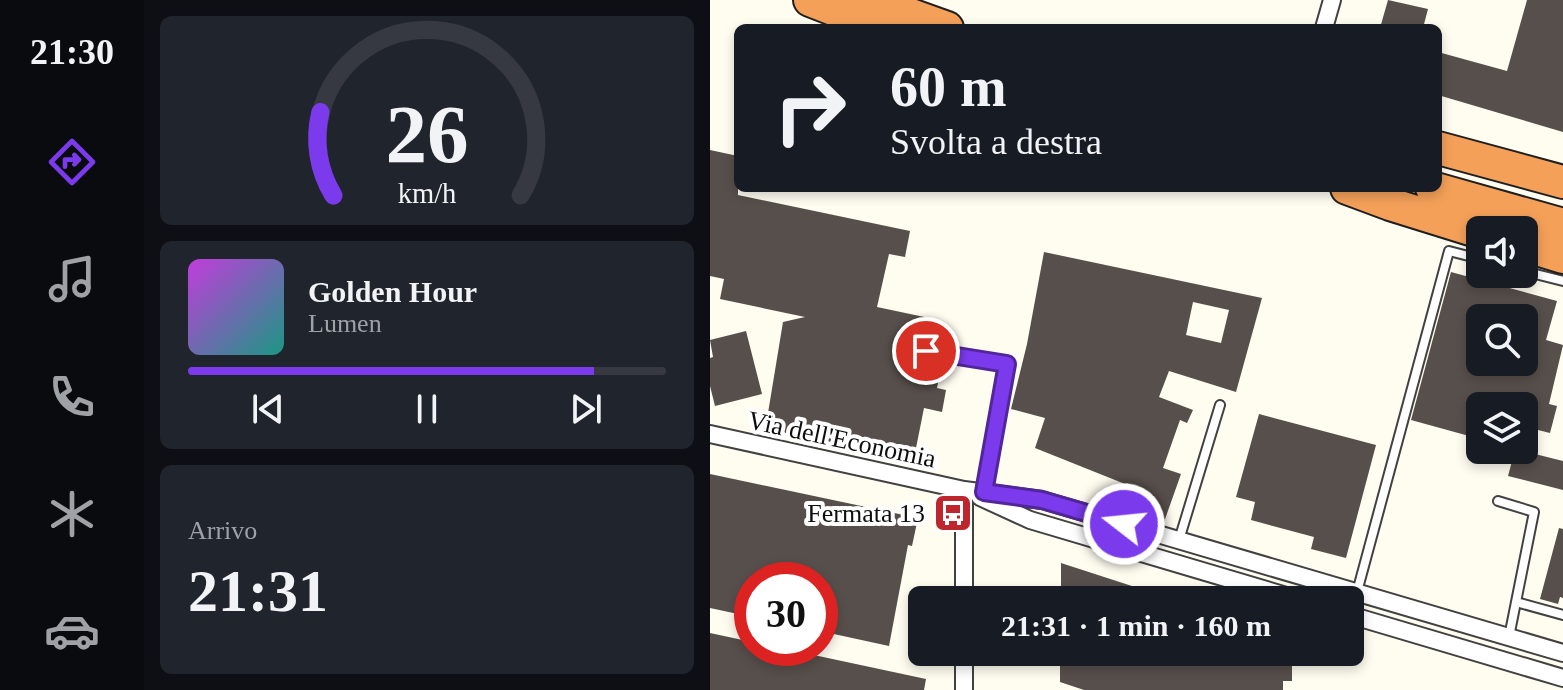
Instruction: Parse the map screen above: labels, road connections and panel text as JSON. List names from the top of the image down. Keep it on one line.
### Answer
{"streets":{"street":["Via dell'Economia"]},"places":{"bus stop":["Fermata 13"]},"page":{"tabs":"21:30","turn":["60 m","Svolta a destra"],"song":["Golden Hour","Lumen"],"tile":["Arrivo","21:31"],"limit":"30","trip":"21:31 · 1 min · 160 m","gauge":["26","km/h"]}}
